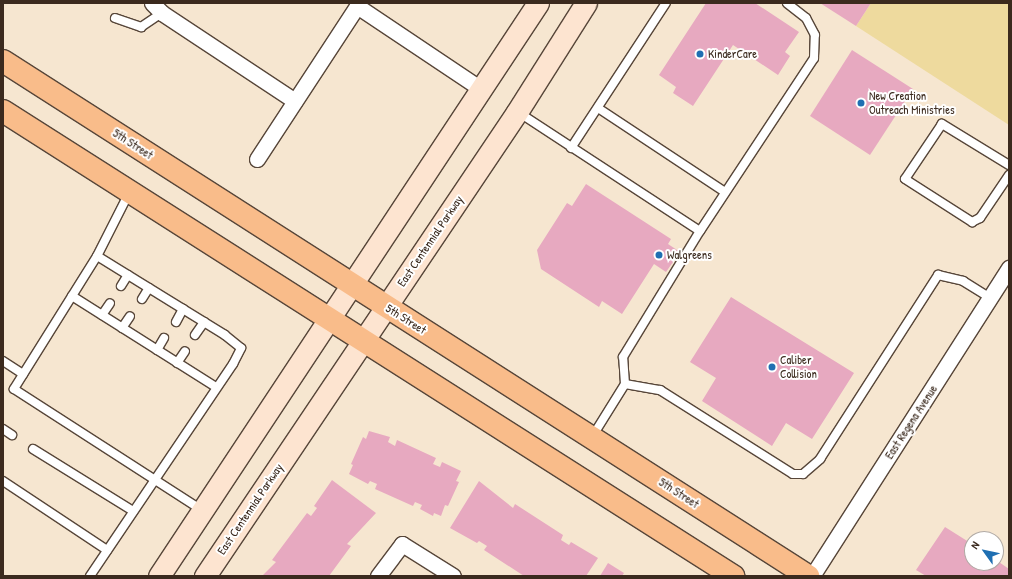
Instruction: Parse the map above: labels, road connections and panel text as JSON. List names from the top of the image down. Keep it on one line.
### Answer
{"streets":{"main road":["5th Street","East Centennial Parkway"],"street":["East Regena Avenue"]},"crossings":[["5th Street","East Centennial Parkway"]],"places":["KinderCare","New Creation Outreach Ministries","Walgreens","Caliber Collision"],"north":"top left"}
